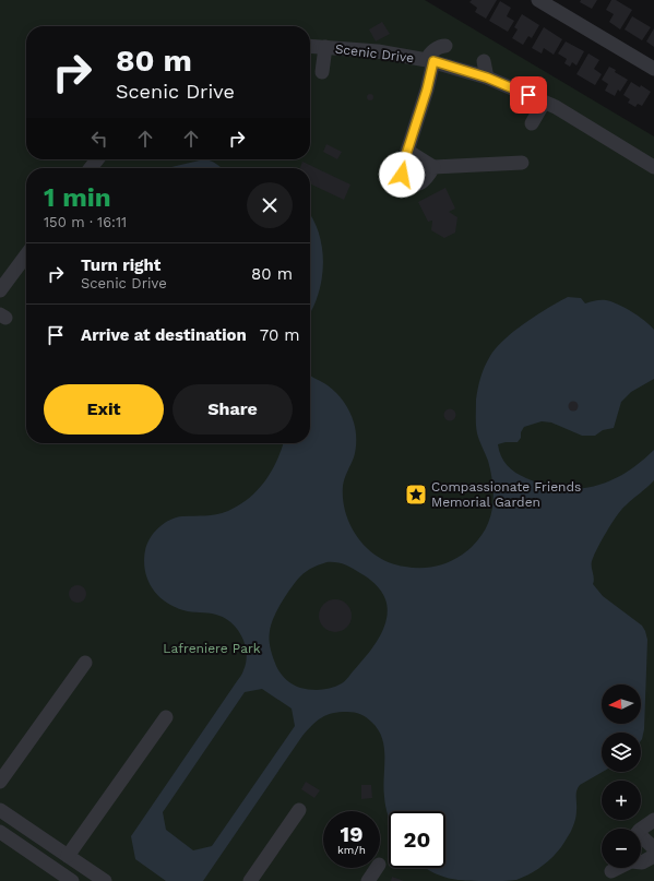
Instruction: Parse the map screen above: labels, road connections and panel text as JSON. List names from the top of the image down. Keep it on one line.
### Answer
{"streets":{"street":["Scenic Drive"]},"parks":["Lafreniere Park"],"places":{"place":["Compassionate Friends Memorial Garden"]},"north":"left","page":{"turn":["80 m","Scenic Drive"],"heading":["1 min","150 m · 16:11"],"list":[{"name":"Turn right","note":"Scenic Drive","value":"80 m"},{"name":"Arrive at destination","value":"70 m"}],"buttons":["Exit","Share"],"map_buttons":["+","−"],"speed":"19 km/h","limit":"20"}}
